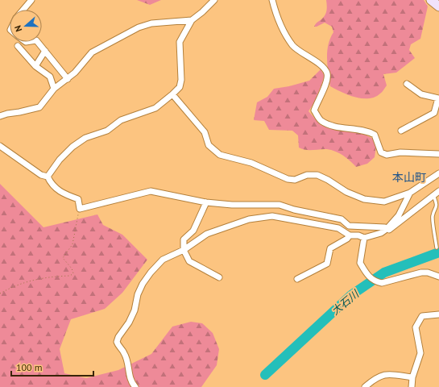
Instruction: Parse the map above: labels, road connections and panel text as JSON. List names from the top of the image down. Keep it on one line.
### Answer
{"districts":["本山町"],"water":["大石川"],"scale_bar":"100 m","north":"left"}
